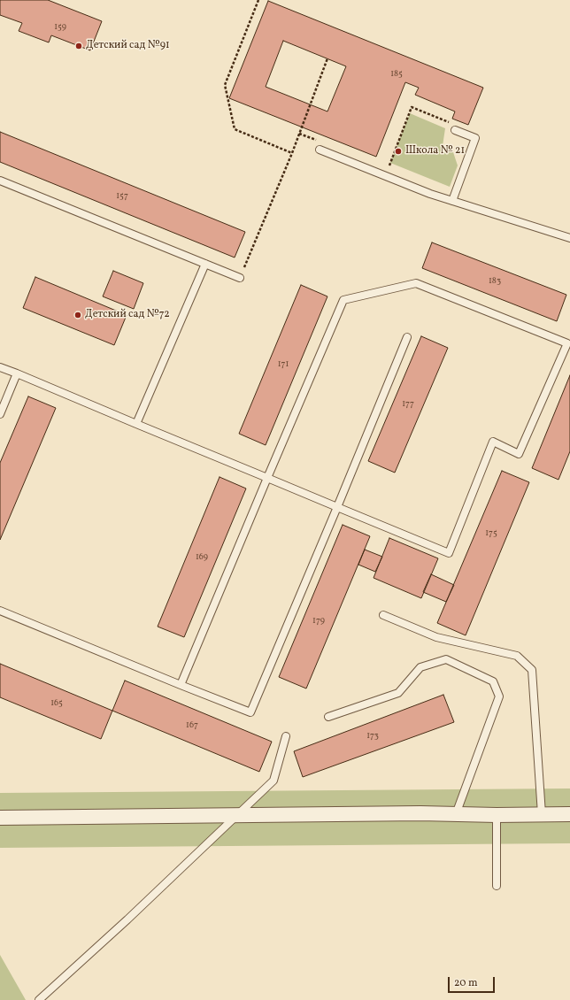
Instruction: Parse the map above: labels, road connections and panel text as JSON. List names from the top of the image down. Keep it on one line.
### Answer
{"places":["Детский сад №91","Школа № 21","Детский сад №72"],"house_numbers":["159","185","157","183","171","177","175","169","179","165","167","173"],"scale_bar":"20 m"}
